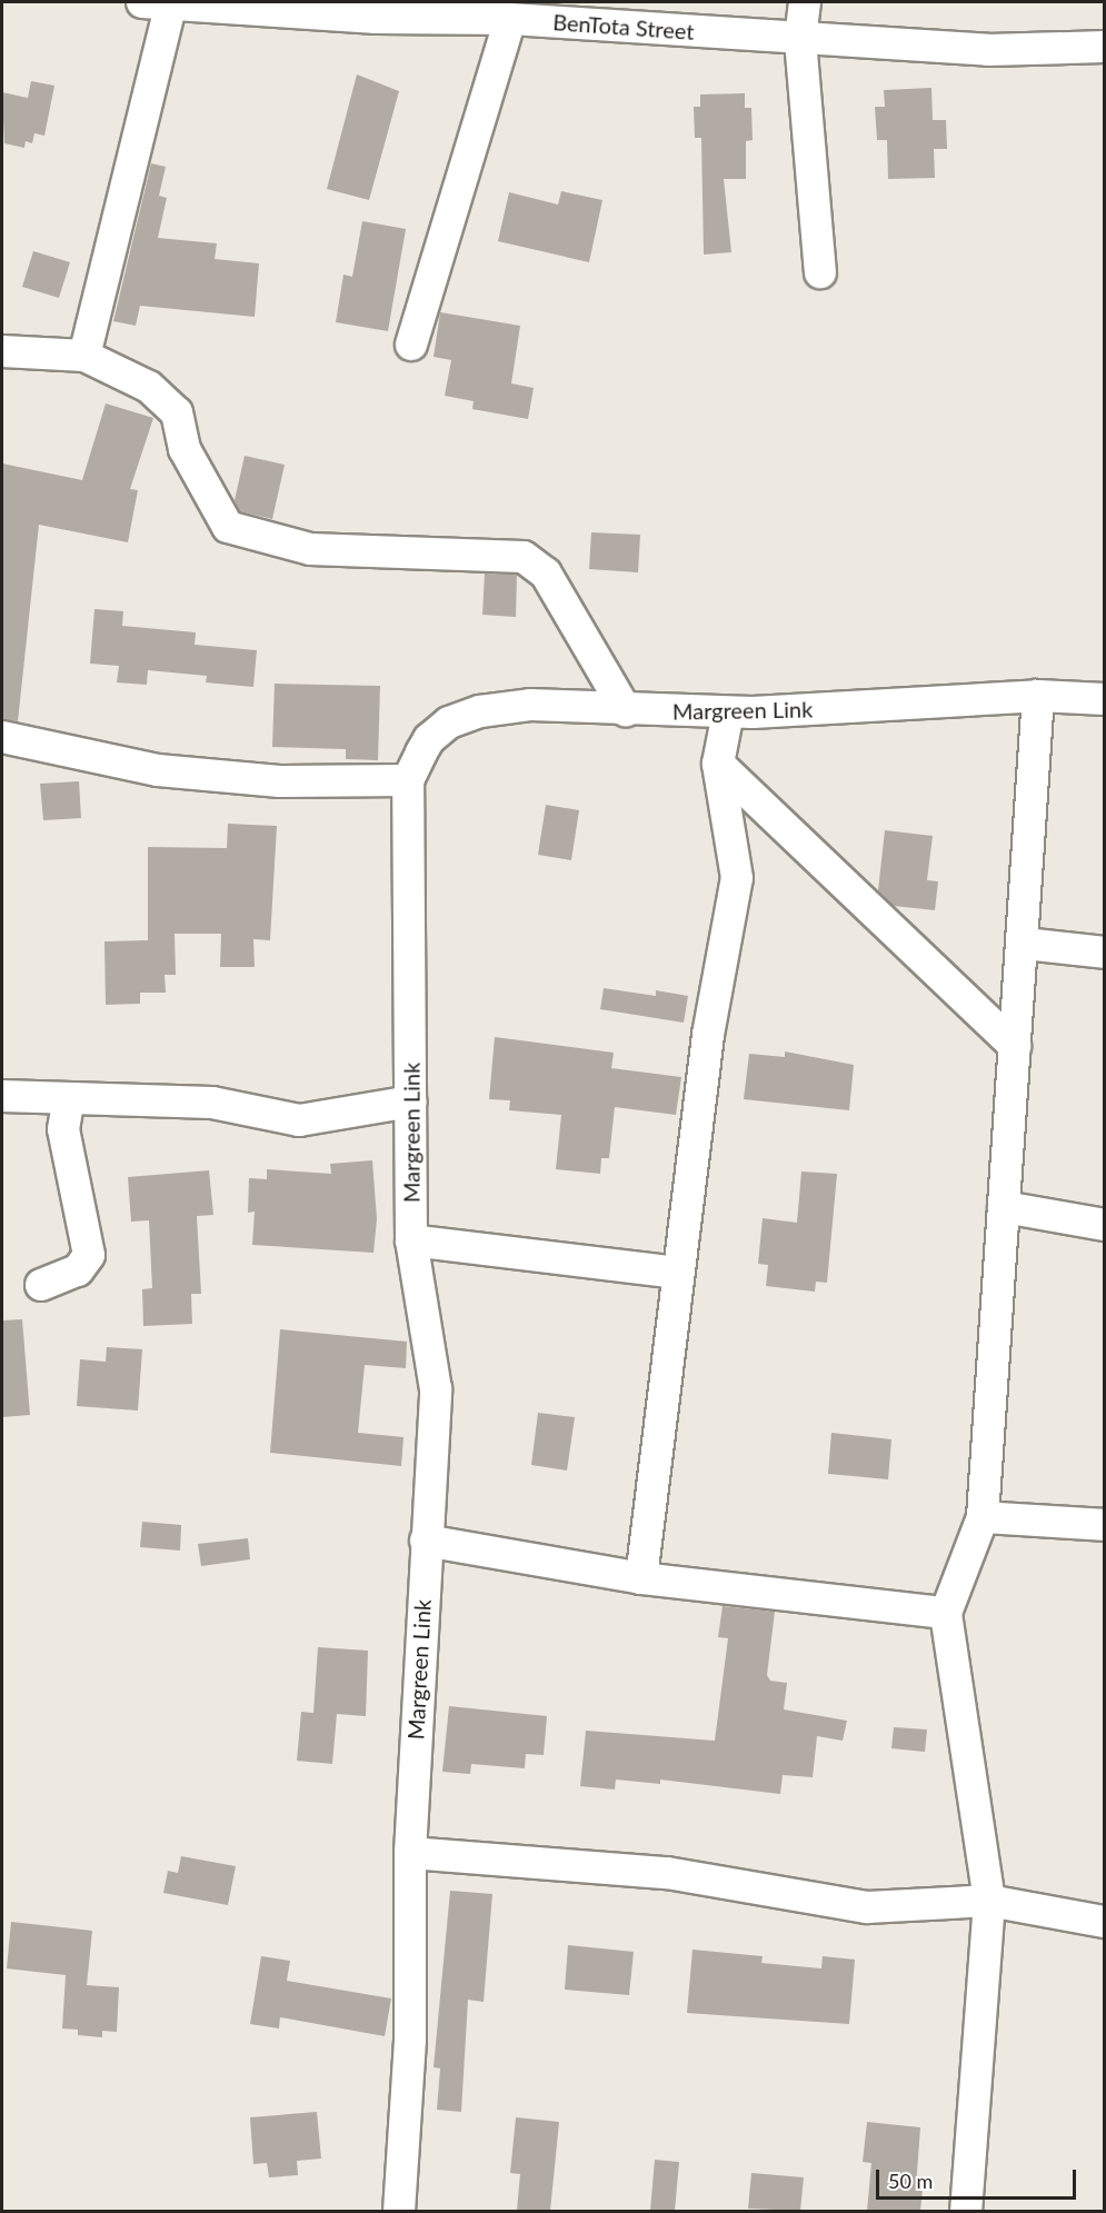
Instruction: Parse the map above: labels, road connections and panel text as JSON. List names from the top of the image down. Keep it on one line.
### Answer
{"streets":{"street":["BenTota Street","Margreen Link"]},"scale_bar":"50 m"}
